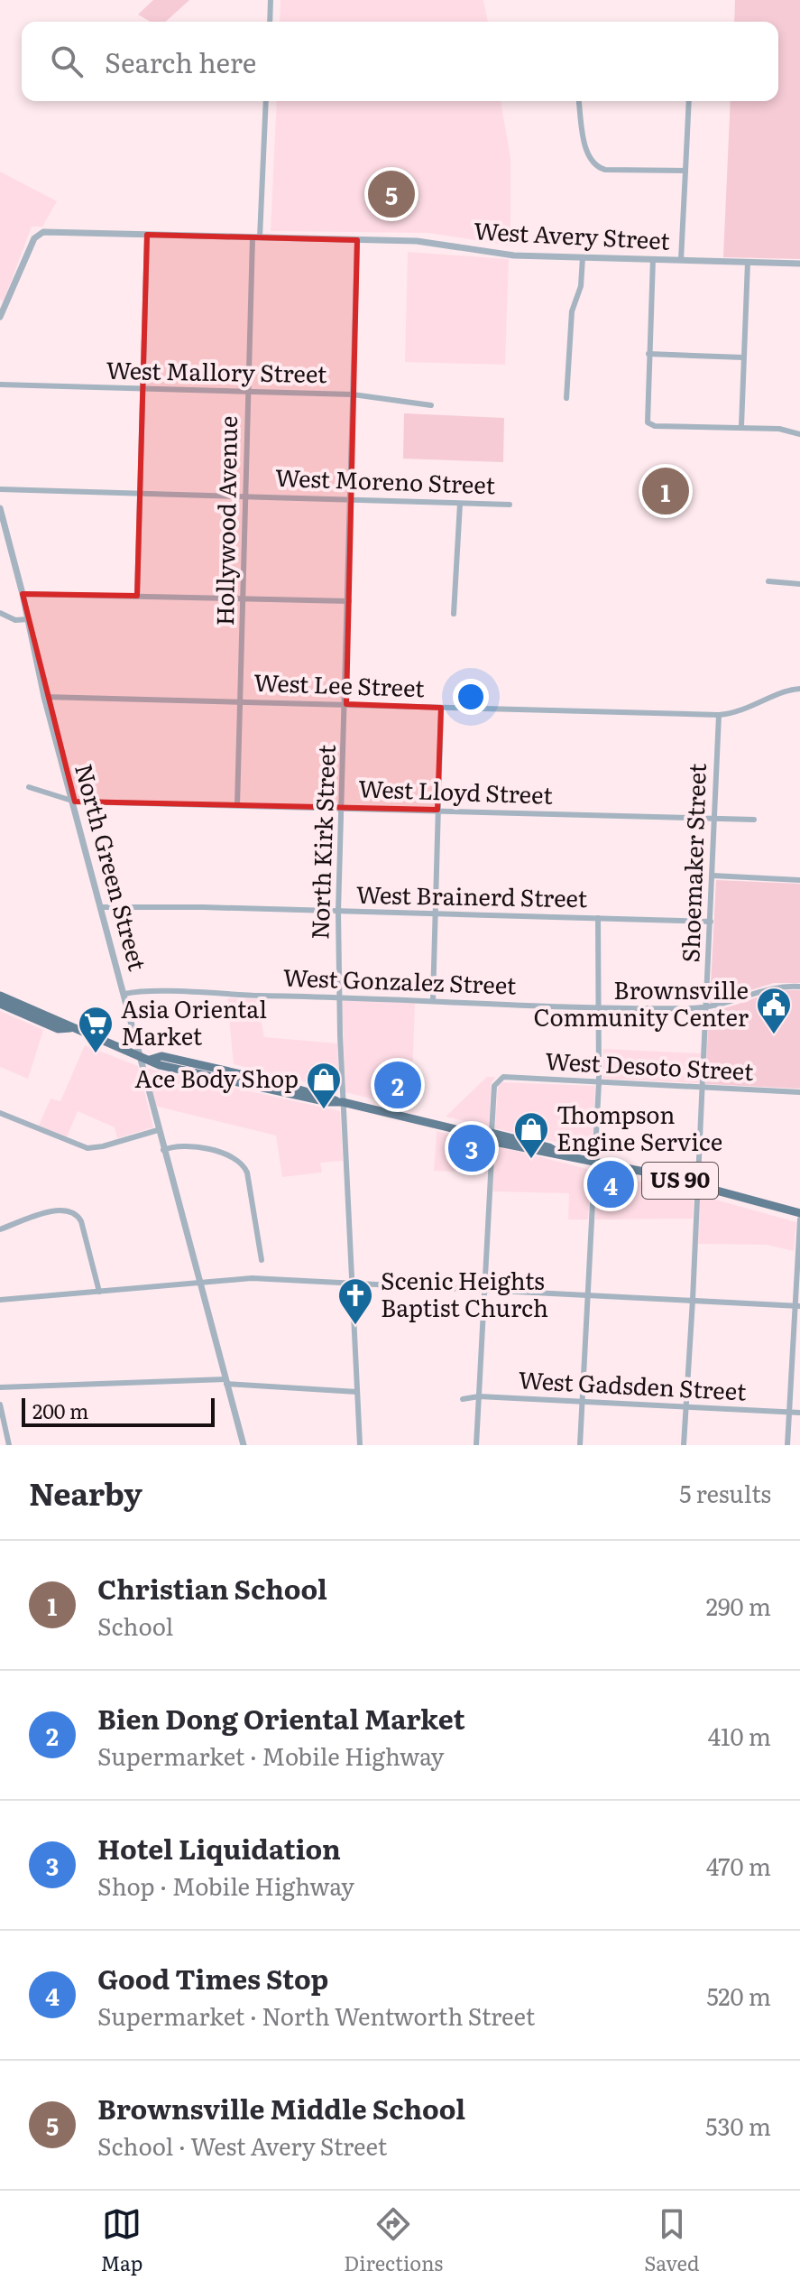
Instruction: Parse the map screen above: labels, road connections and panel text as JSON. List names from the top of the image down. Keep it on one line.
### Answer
{"streets":{"main road":["US 90"],"street":["West Avery Street","West Mallory Street","West Moreno Street","Hollywood Avenue","West Lee Street","West Lloyd Street","North Kirk Street","Shoemaker Street","North Green Street","West Brainerd Street","West Gonzalez Street","West Desoto Street","West Gadsden Street"]},"crossings":[["West Avery Street","Hollywood Avenue"],["West Avery Street","North Kirk Street"],["West Mallory Street","Hollywood Avenue"],["West Mallory Street","North Kirk Street"],["West Moreno Street","Hollywood Avenue"],["West Moreno Street","North Kirk Street"],["Hollywood Avenue","West Lee Street"],["Hollywood Avenue","West Lloyd Street"],["West Lee Street","North Kirk Street"],["West Lee Street","Shoemaker Street"],["West Lee Street","North Green Street"],["West Lloyd Street","North Kirk Street"],["West Lloyd Street","Shoemaker Street"],["West Lloyd Street","North Green Street"],["North Kirk Street","West Brainerd Street"],["North Kirk Street","West Gonzalez Street"],["North Kirk Street","US 90"],["Shoemaker Street","West Brainerd Street"],["Shoemaker Street","West Gonzalez Street"],["Shoemaker Street","West Desoto Street"],["Shoemaker Street","US 90"],["Shoemaker Street","West Gadsden Street"],["North Green Street","West Brainerd Street"],["North Green Street","West Gonzalez Street"],["North Green Street","US 90"],["West Desoto Street","US 90"]],"places":{"public building":["Brownsville Community Center"],"supermarket":["Asia Oriental Market"],"shop":["Ace Body Shop","Thompson Engine Service"],"church":["Scenic Heights Baptist Church"]},"scale_bar":"200 m","page":{"search":"Search here","pins":["5","1","2","3","4"],"scale":"200 m","heading":["Nearby","5 results"],"list":[{"mark":"1","name":"Christian School","note":"School","value":"290 m"},{"mark":"2","name":"Bien Dong Oriental Market","note":"Supermarket · Mobile Highway","value":"410 m"},{"mark":"3","name":"Hotel Liquidation","note":"Shop · Mobile Highway","value":"470 m"},{"mark":"4","name":"Good Times Stop","note":"Supermarket · North Wentworth Street","value":"520 m"},{"mark":"5","name":"Brownsville Middle School","note":"School · West Avery Street","value":"530 m"}],"nav":["Map","Directions","Saved"]}}
